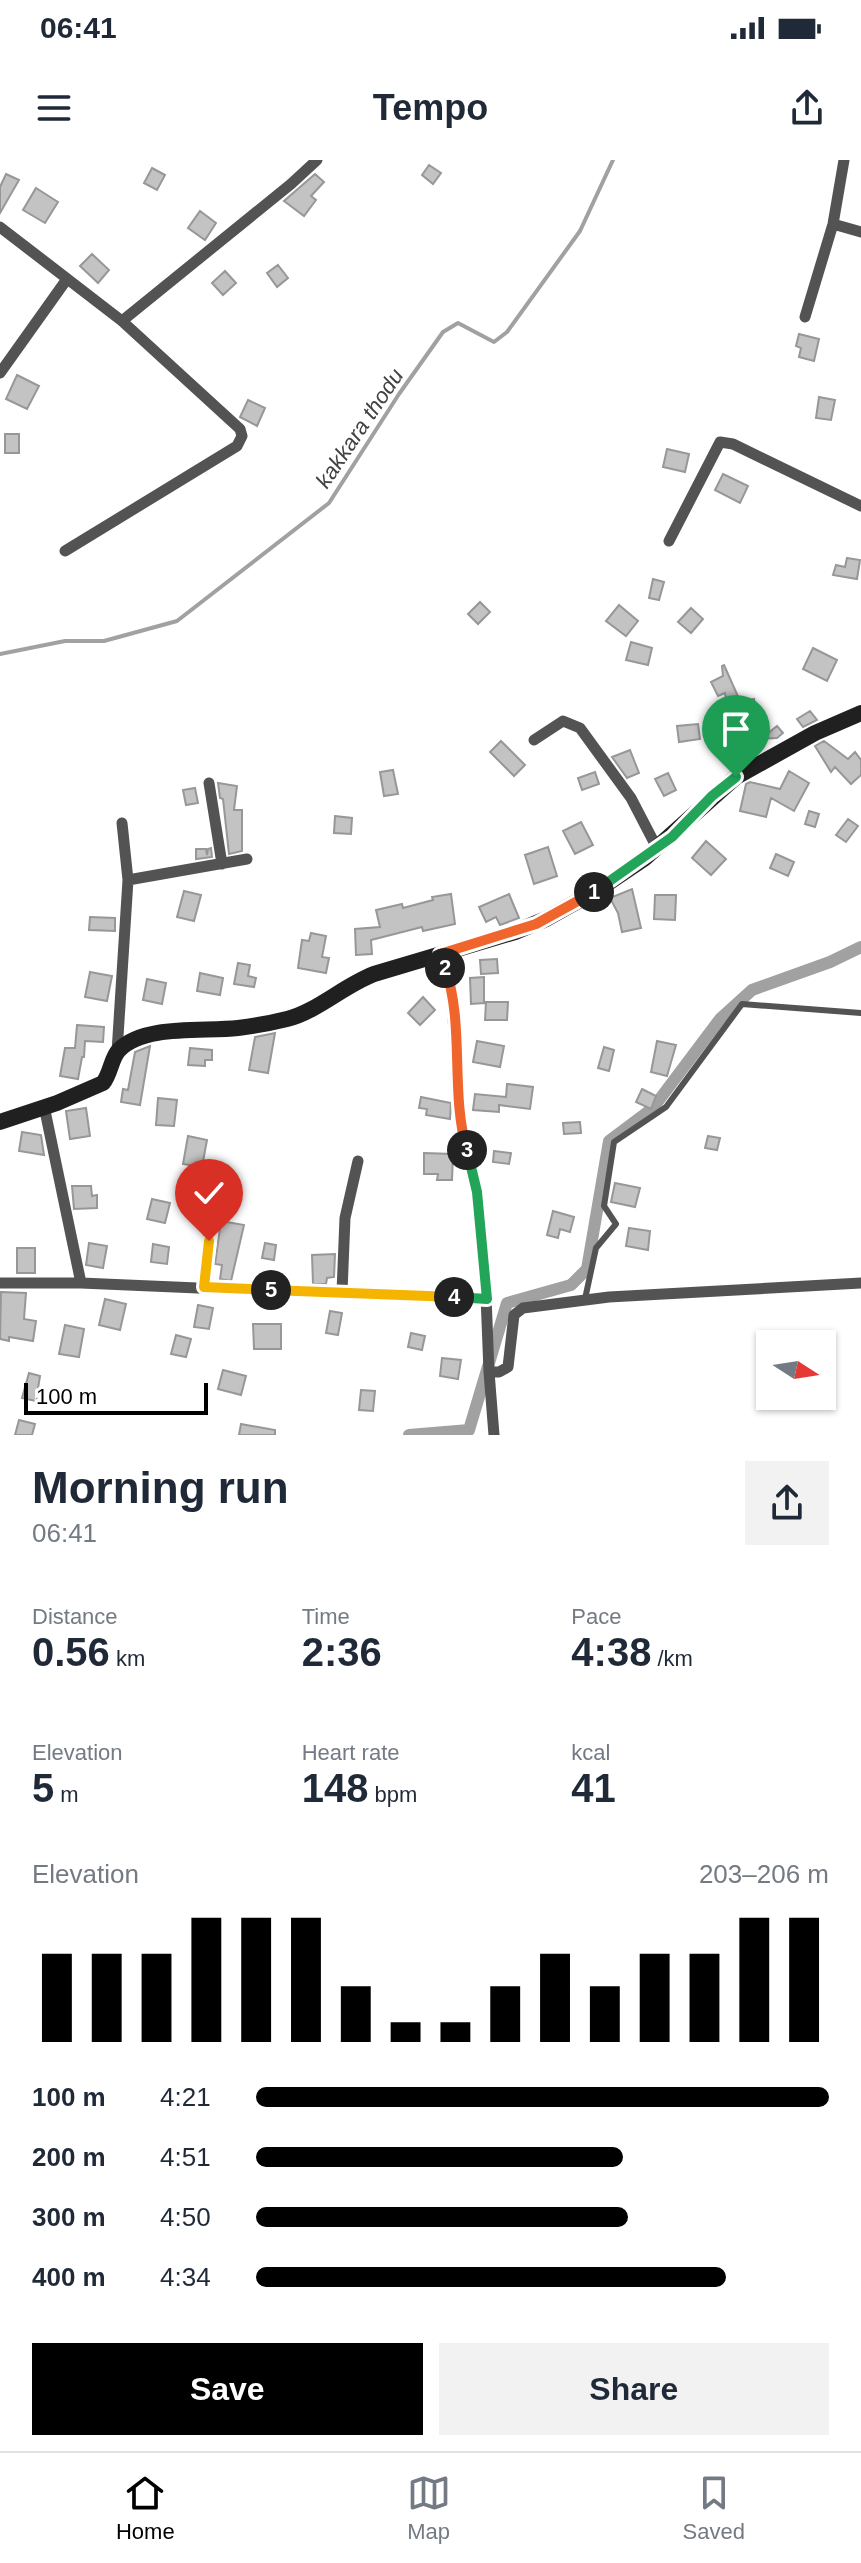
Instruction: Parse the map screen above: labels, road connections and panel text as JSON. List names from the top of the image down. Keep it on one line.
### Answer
{"water":["kakkara thodu"],"scale_bar":"100 m","north":"right","page":{"status":"06:41","header":"Tempo","pins":["1","2","3","5","4"],"scale":"100 m","heading":["Morning run","06:41"],"stats":[["Distance","0.56 km"],["Time","2:36"],["Pace","4:38 /km"],["Elevation","5 m"],["Heart rate","148 bpm"],["kcal","41"]],"chart":["Elevation","203–206 m"],"list":[{"name":"100 m","note":"4:21"},{"name":"200 m","note":"4:51"},{"name":"300 m","note":"4:50"},{"name":"400 m","note":"4:34"}],"buttons":["Save","Share"],"tabs":["Home","Map","Saved"]}}
